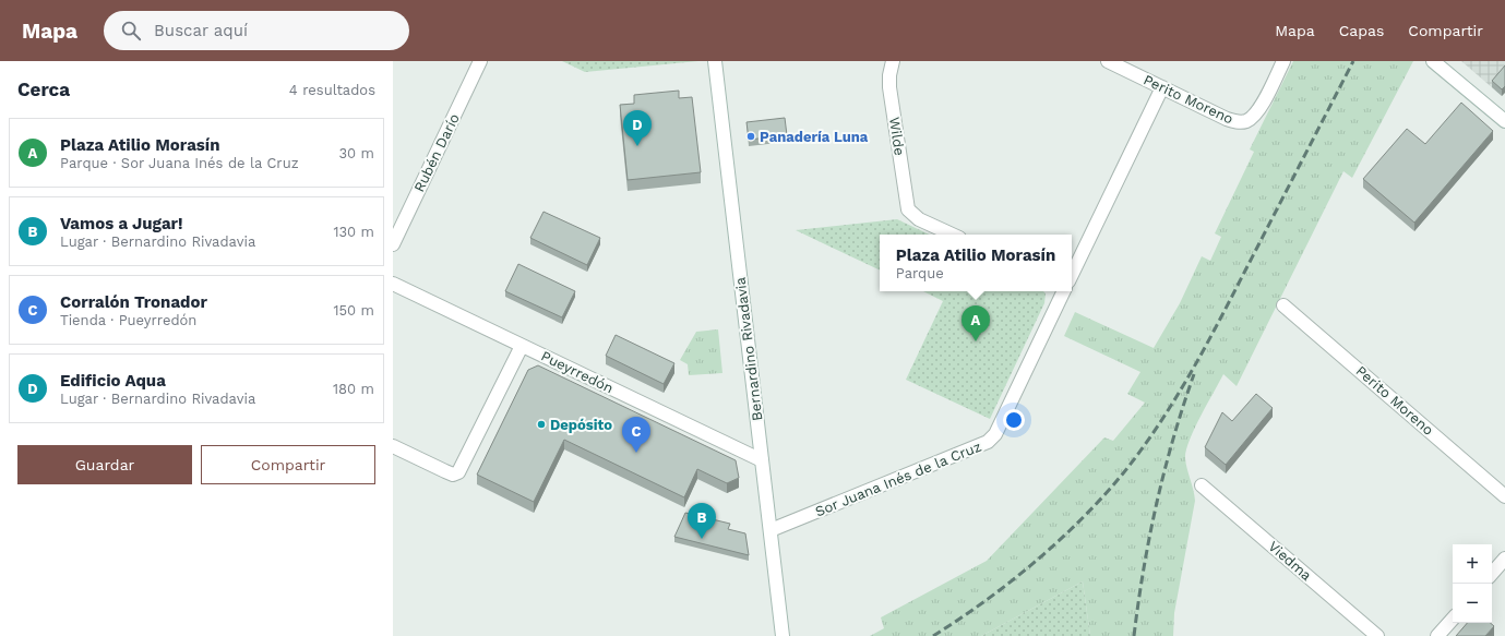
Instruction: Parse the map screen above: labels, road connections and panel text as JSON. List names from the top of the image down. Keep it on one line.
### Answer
{"streets":{"street":["Perito Moreno","Wilde","Rubén Darío","Bernardino Rivadavia","Pueyrredón","Sor Juana Inés de la Cruz","Viedma"]},"crossings":[["Bernardino Rivadavia","Pueyrredón"],["Bernardino Rivadavia","Sor Juana Inés de la Cruz"]],"places":["Panadería Luna","Depósito"],"page":{"header":"Mapa","search":"Buscar aquí","nav":["Mapa","Capas","Compartir"],"heading":["Cerca","4 resultados"],"pins":["D","A","C","B"],"list":[{"mark":"A","name":"Plaza Atilio Morasín","note":"Parque · Sor Juana Inés de la Cruz","value":"30 m"},{"mark":"B","name":"Vamos a Jugar!","note":"Lugar · Bernardino Rivadavia","value":"130 m"},{"mark":"C","name":"Corralón Tronador","note":"Tienda · Pueyrredón","value":"150 m"},{"mark":"D","name":"Edificio Aqua","note":"Lugar · Bernardino Rivadavia","value":"180 m"}],"popup":["Plaza Atilio Morasín","Parque"],"buttons":["Guardar","Compartir"],"map_buttons":["+","−"]}}
